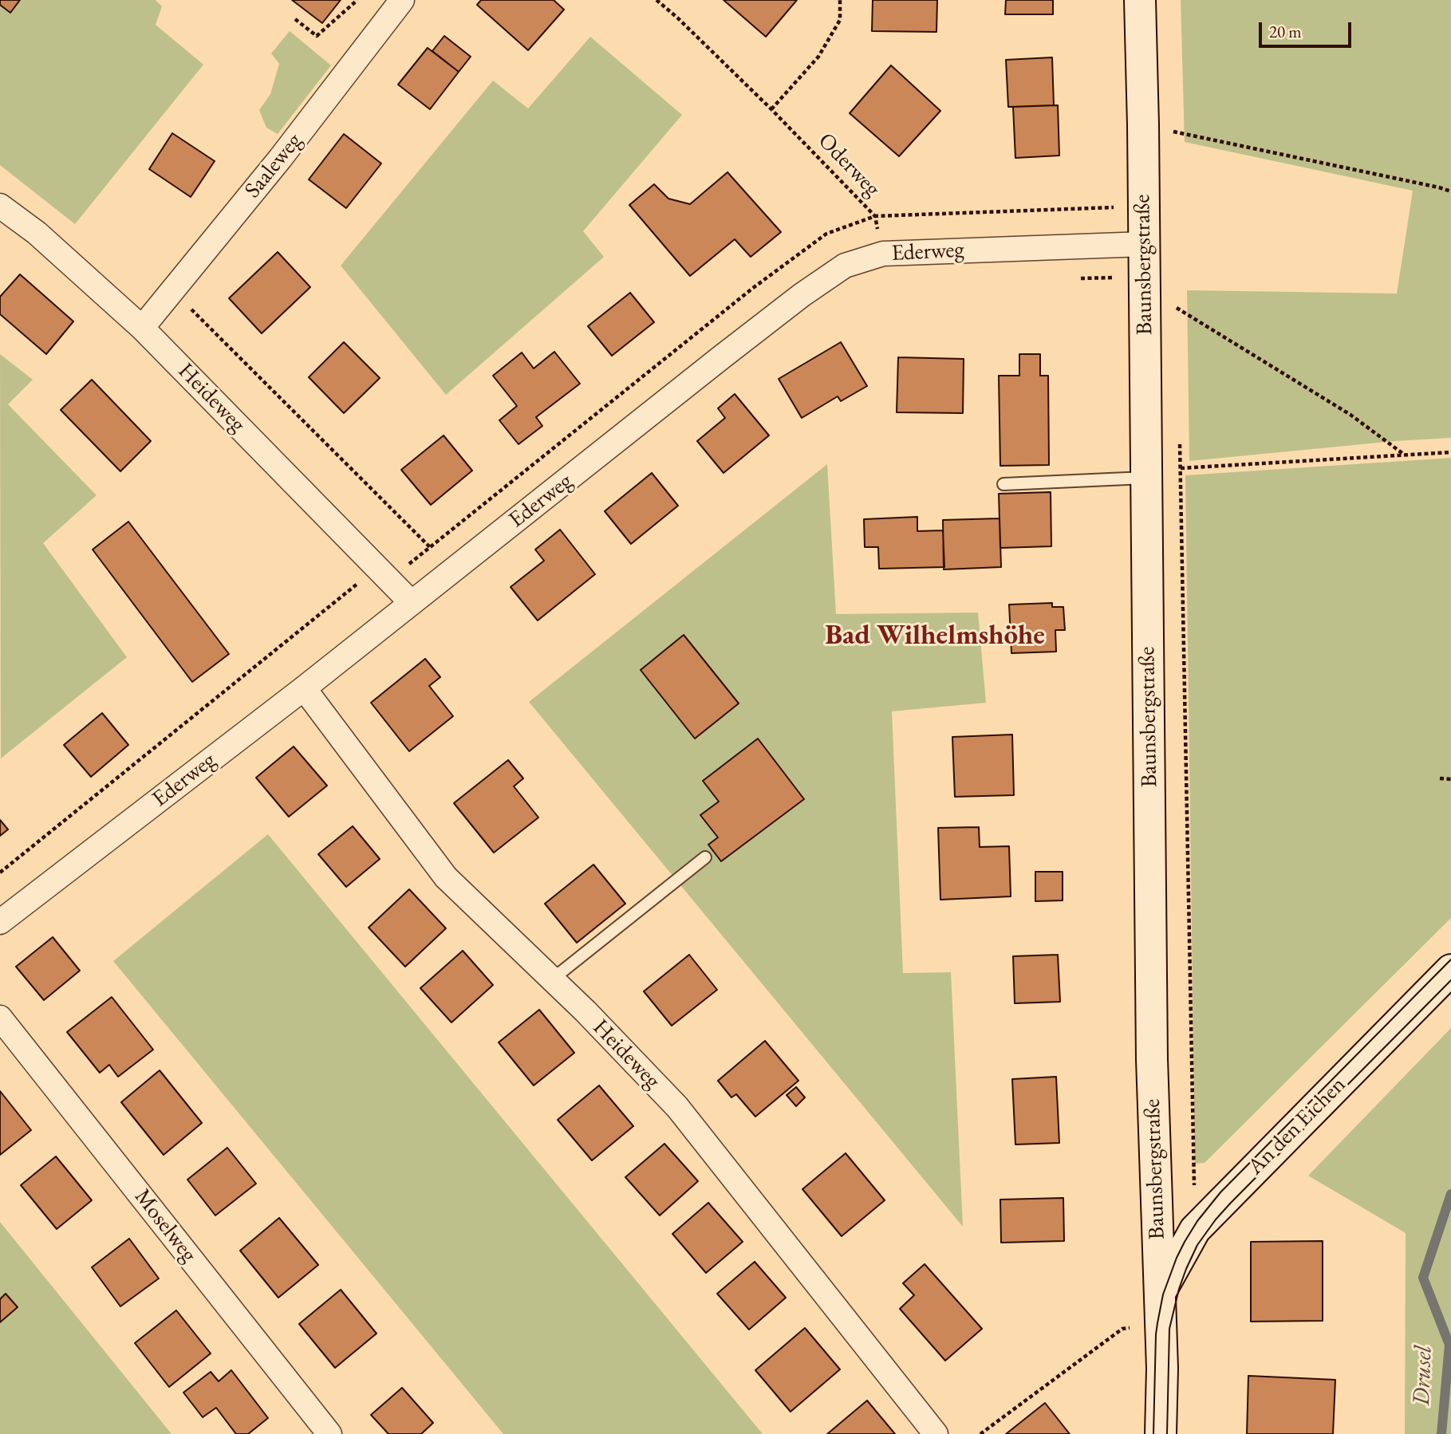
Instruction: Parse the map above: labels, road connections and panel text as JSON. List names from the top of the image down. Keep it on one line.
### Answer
{"streets":{"main road":["Baunsbergstraße","An den Eichen"],"street":["Saaleweg","Ederweg","Heideweg","Moselweg"],"path":["Oderweg"]},"crossings":[["Oderweg","Ederweg"],["Saaleweg","Heideweg"],["Ederweg","Baunsbergstraße"],["Ederweg","Heideweg"],["Baunsbergstraße","An den Eichen"]],"districts":["Bad Wilhelmshöhe"],"water":["Drusel"],"scale_bar":"20 m"}
